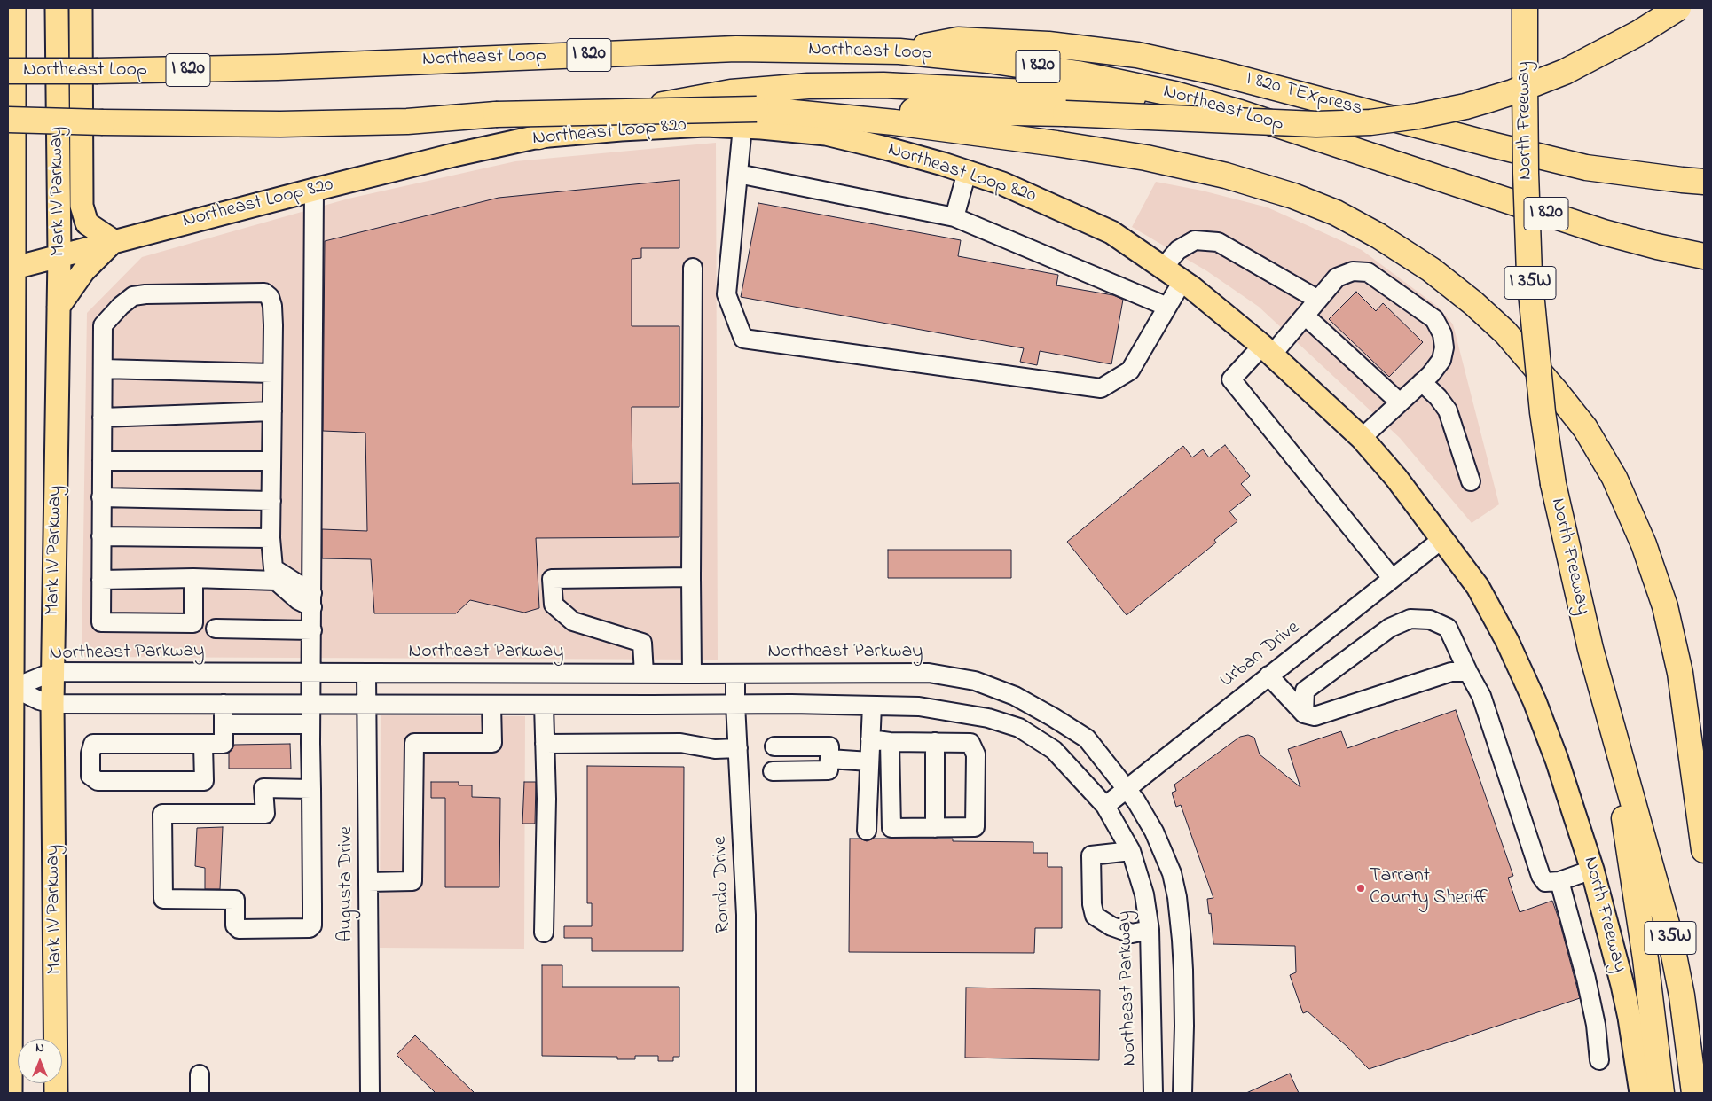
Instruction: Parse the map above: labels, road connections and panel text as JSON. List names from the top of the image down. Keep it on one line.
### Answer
{"streets":{"highway":["Northeast Loop","I 820","I 820 TEXpress","North Freeway","I 35W"],"main road":["Northeast Loop 820","Mark IV Parkway"],"street":["Northeast Parkway","Urban Drive","Augusta Drive","Rondo Drive"]},"crossings":[["Northeast Loop","I 820 TEXpress"],["North Freeway","Northeast Loop 820"],["North Freeway","Urban Drive"],["Northeast Loop 820","Mark IV Parkway"],["Mark IV Parkway","Northeast Parkway"],["Northeast Parkway","Urban Drive"],["Northeast Parkway","Augusta Drive"],["Northeast Parkway","Rondo Drive"]],"places":["Tarrant County Sheriff"],"north":"top"}
